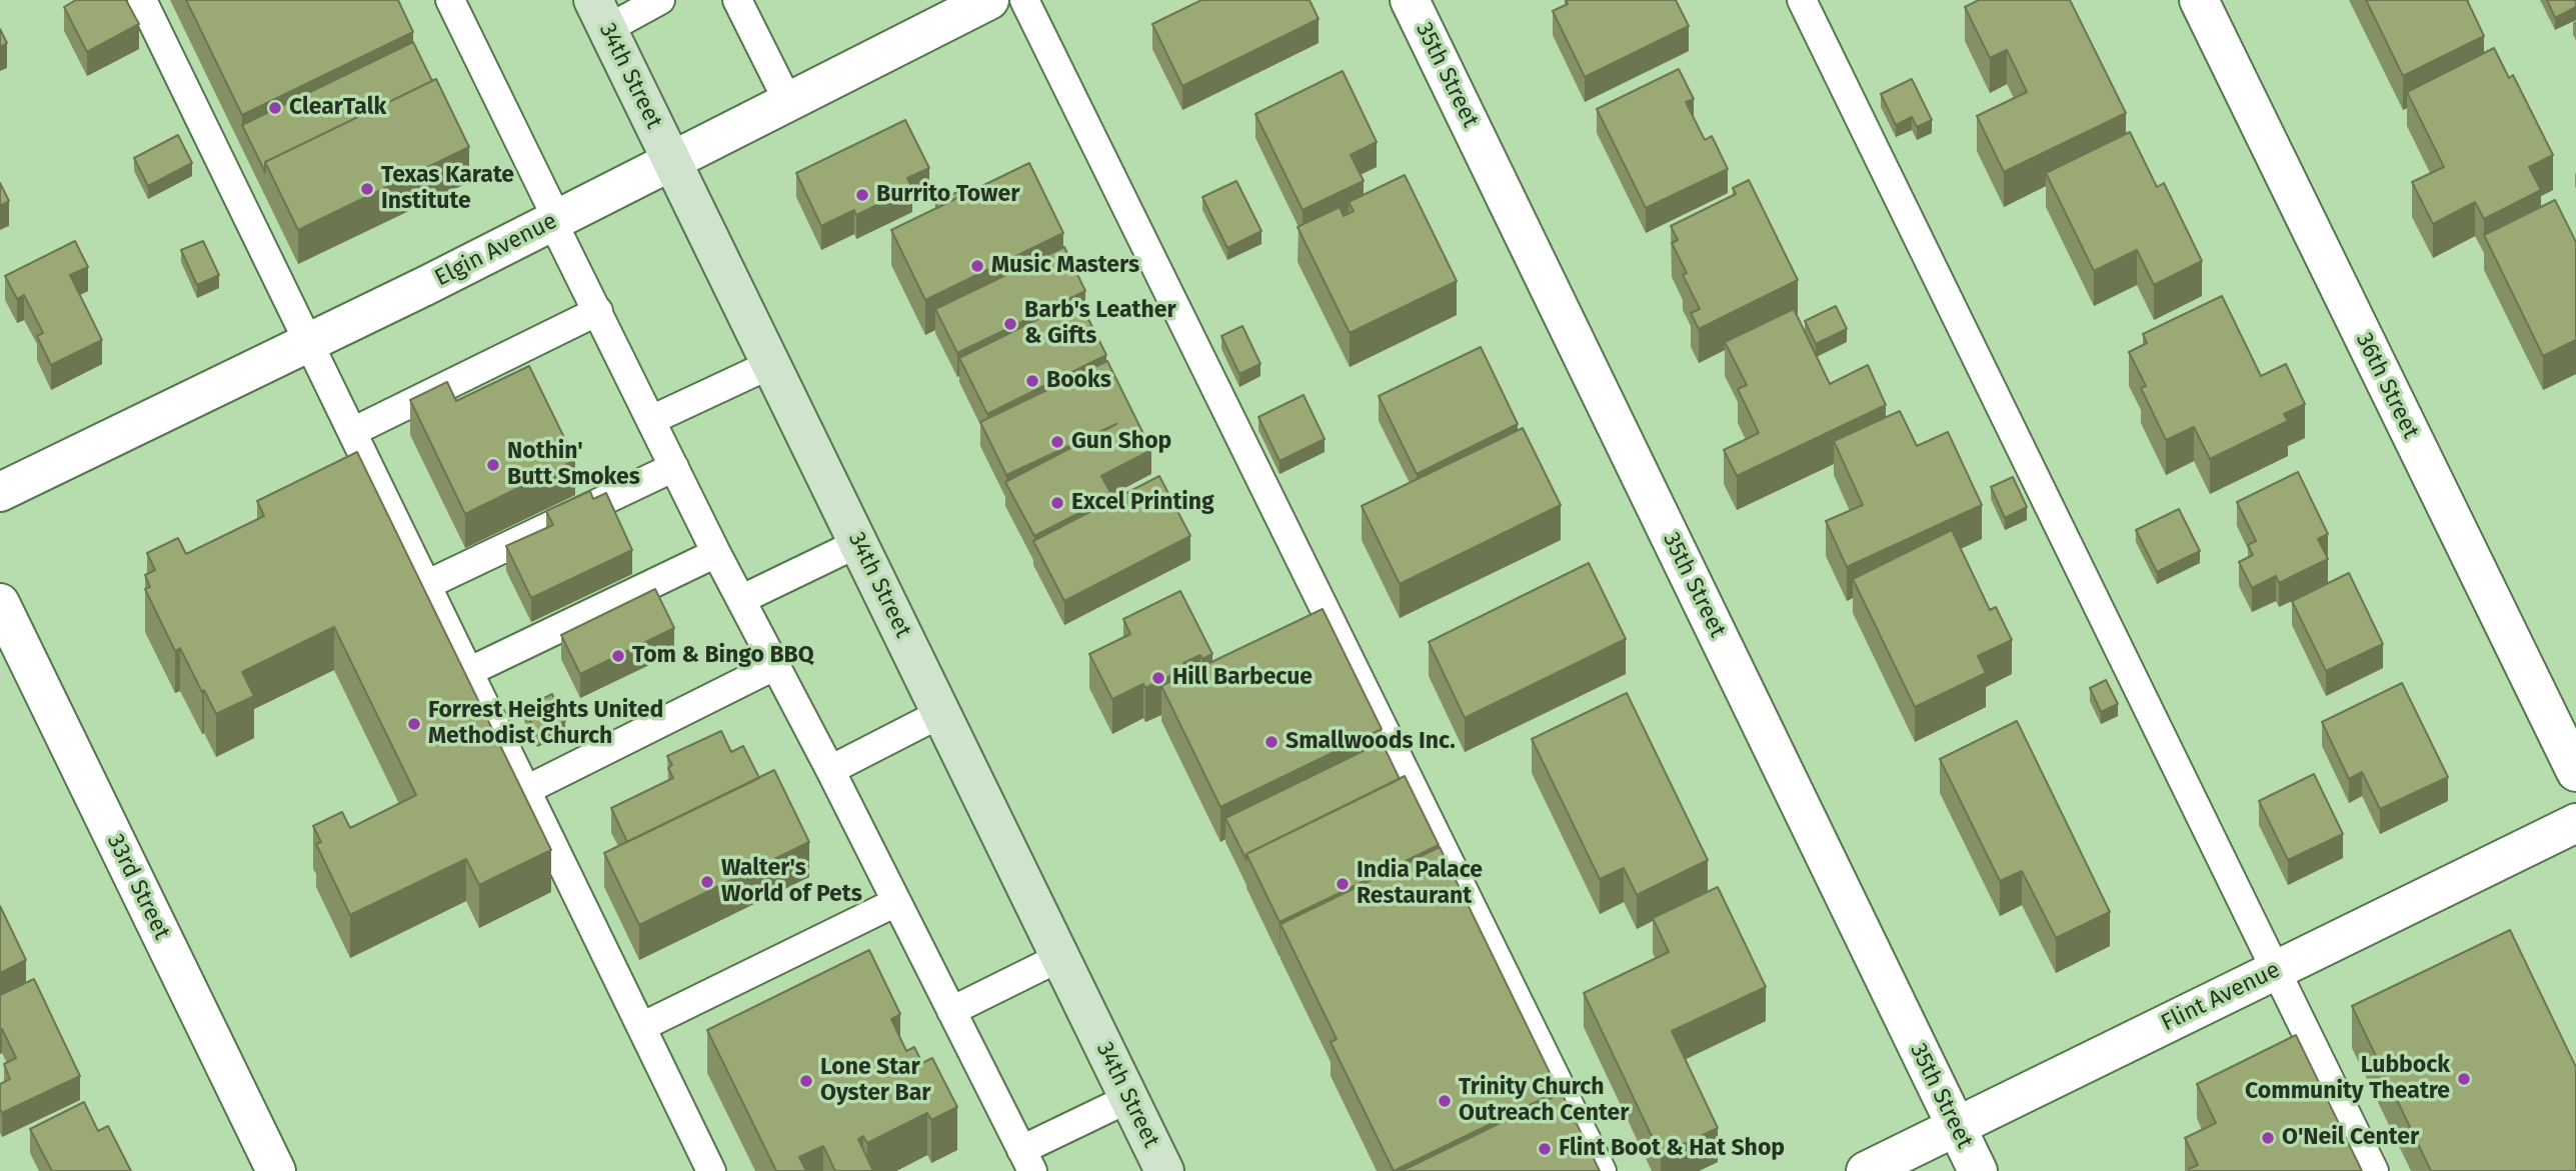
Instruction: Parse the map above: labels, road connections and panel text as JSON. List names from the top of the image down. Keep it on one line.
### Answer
{"streets":{"main road":["34th Street"],"street":["35th Street","Elgin Avenue","36th Street","33rd Street","Flint Avenue"]},"crossings":[["35th Street","Flint Avenue"],["34th Street","Elgin Avenue"]],"places":["ClearTalk","Texas Karate Institute","Burrito Tower","Music Masters","Barb's Leather & Gifts","Books","Gun Shop","Nothin' Butt Smokes","Excel Printing","Tom & Bingo BBQ","Hill Barbecue","Forrest Heights United Methodist Church","Smallwoods Inc.","Walter's World of Pets","India Palace Restaurant","Lubbock Community Theatre","Lone Star Oyster Bar","Trinity Church Outreach Center","O'Neil Center","Flint Boot & Hat Shop"]}
